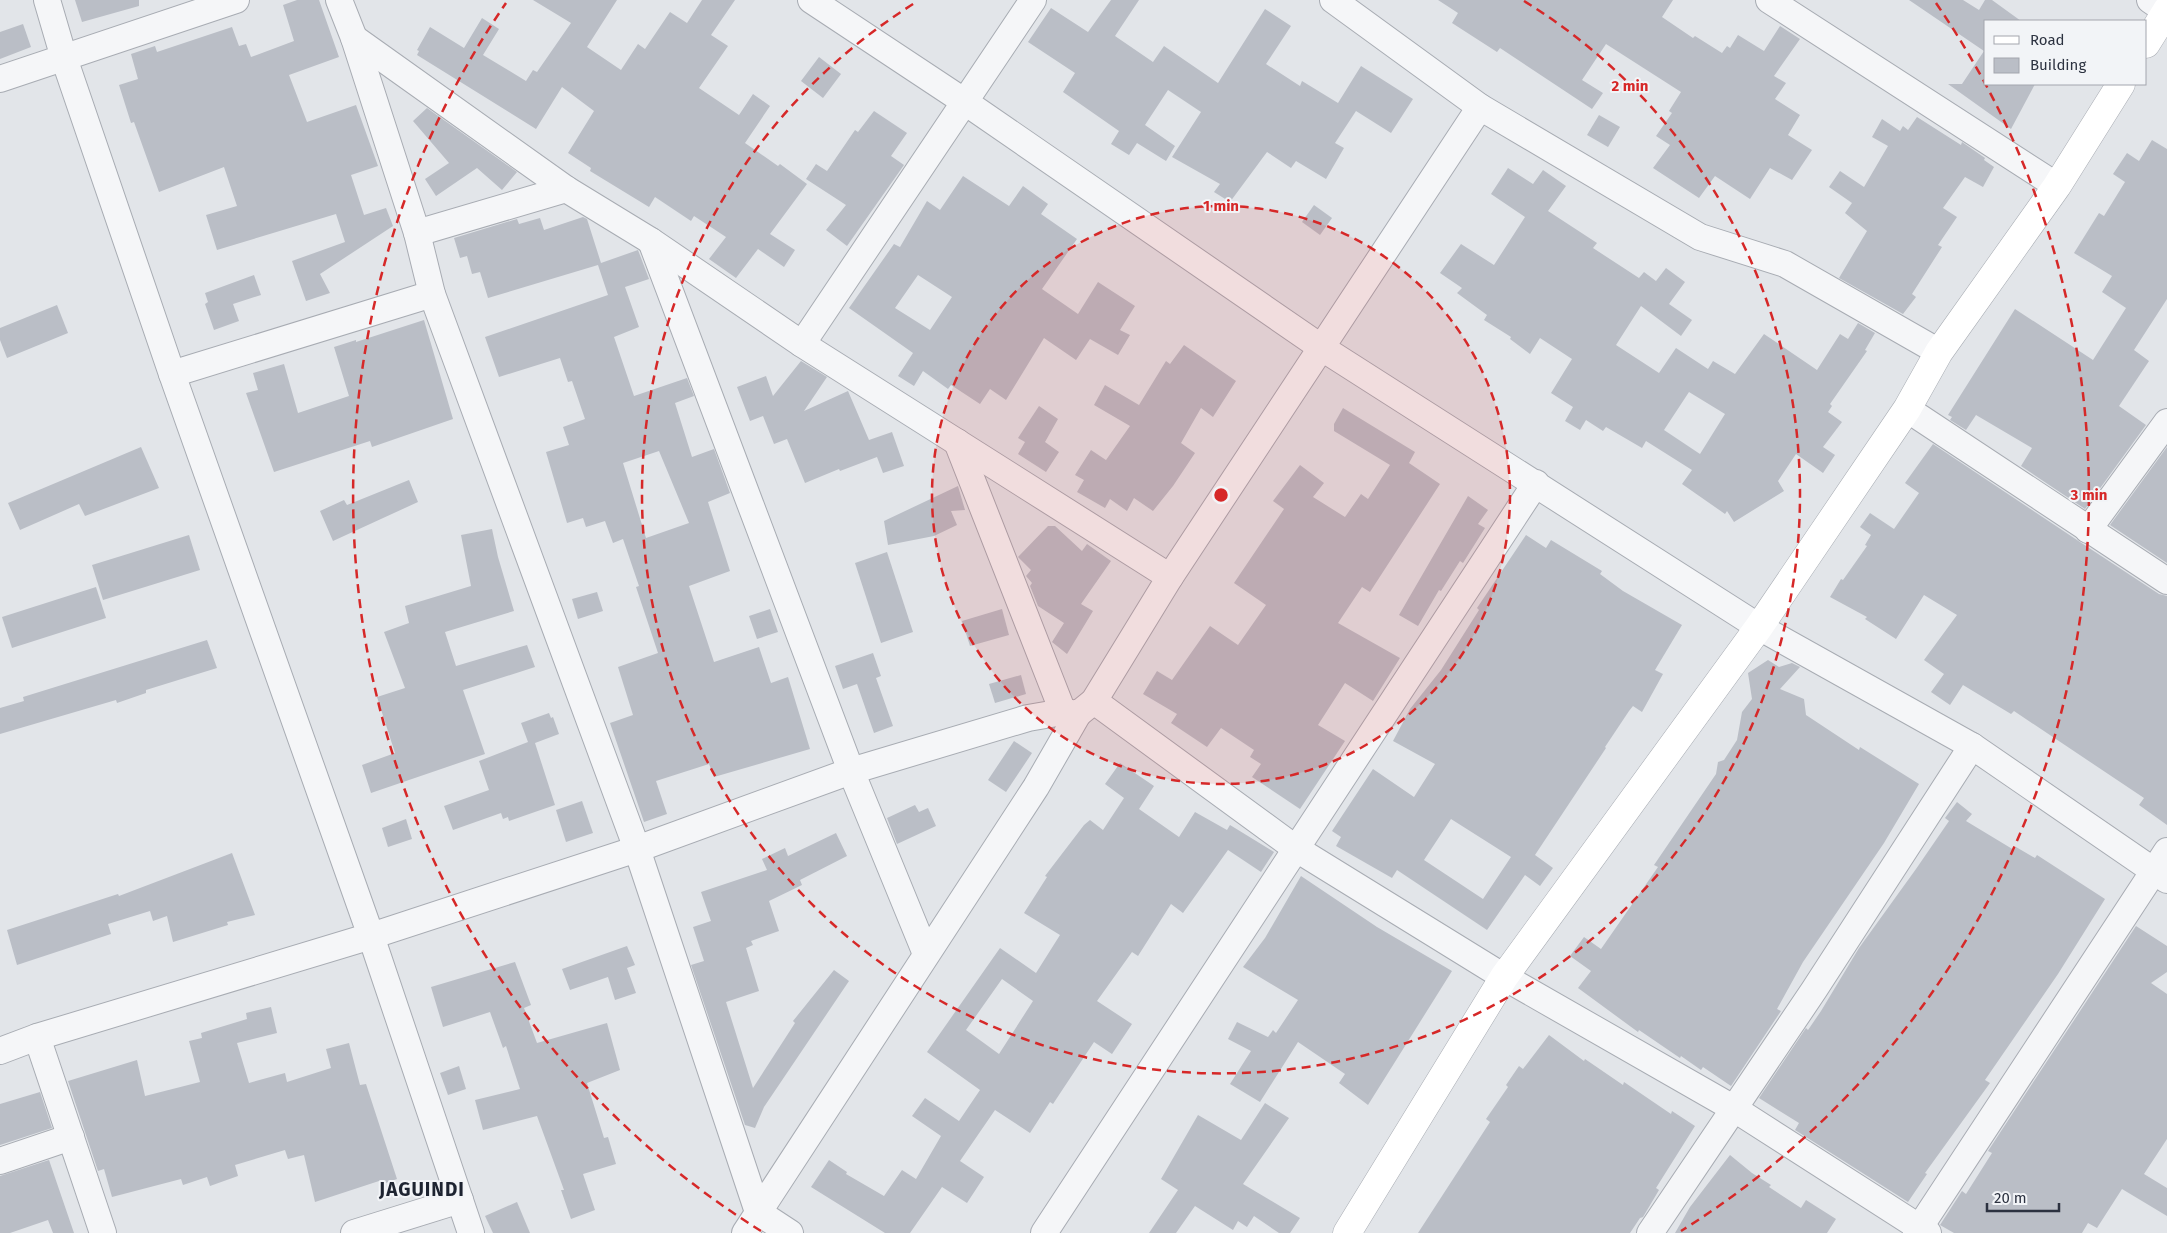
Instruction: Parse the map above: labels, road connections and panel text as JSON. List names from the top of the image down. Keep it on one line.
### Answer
{"districts":["JAGUINDI"],"legend":["Road","Building"],"scale_bar":"20 m","rings":["2 min","1 min","3 min"]}
